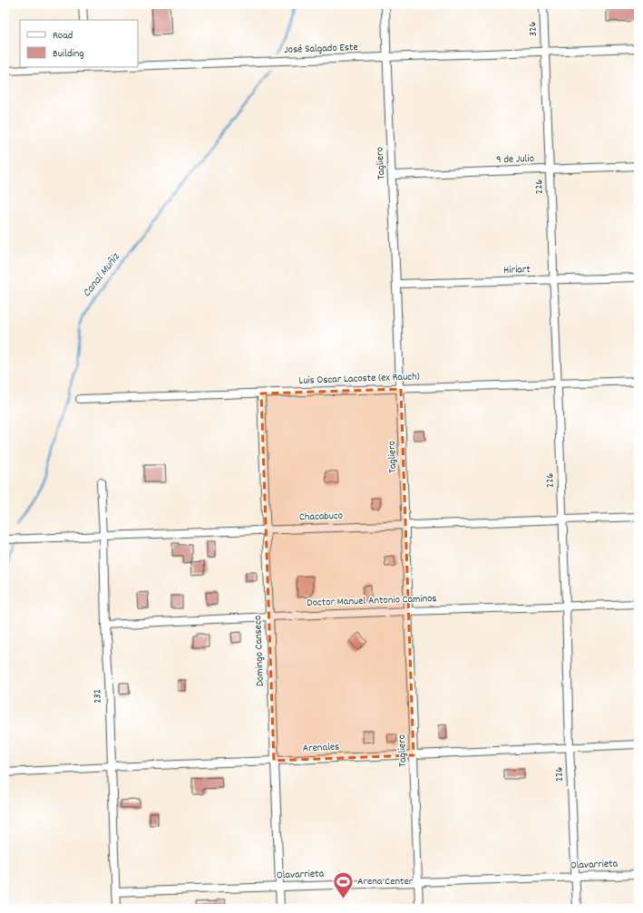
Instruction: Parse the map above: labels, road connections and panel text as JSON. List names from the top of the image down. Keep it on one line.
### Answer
{"streets":{"street":["326","José Salgado Este","9 de Julio","Tagliero","226","Hiriart","Luis Oscar Lacoste (ex Rauch)","Chacabuco","Doctor Manuel Antonio Caminos","Domingo Canseco","232","Arenales","Olavarrieta"]},"crossings":[["326","José Salgado Este"],["326","226"],["José Salgado Este","Tagliero"],["José Salgado Este","226"],["9 de Julio","Tagliero"],["9 de Julio","226"],["Tagliero","Hiriart"],["Tagliero","Luis Oscar Lacoste (ex Rauch)"],["Tagliero","Chacabuco"],["Tagliero","Doctor Manuel Antonio Caminos"],["Tagliero","Arenales"],["Tagliero","Olavarrieta"],["226","Hiriart"],["226","Luis Oscar Lacoste (ex Rauch)"],["226","Chacabuco"],["226","Doctor Manuel Antonio Caminos"],["226","Arenales"],["226","Olavarrieta"],["Luis Oscar Lacoste (ex Rauch)","Domingo Canseco"],["Chacabuco","Domingo Canseco"],["Chacabuco","232"],["Doctor Manuel Antonio Caminos","Domingo Canseco"],["Doctor Manuel Antonio Caminos","232"],["Domingo Canseco","Arenales"],["Domingo Canseco","Olavarrieta"],["232","Arenales"],["232","Olavarrieta"]],"water":["Canal Muñiz"],"places":{"sports":["Arena Center"]},"legend":["Road","Building"]}
